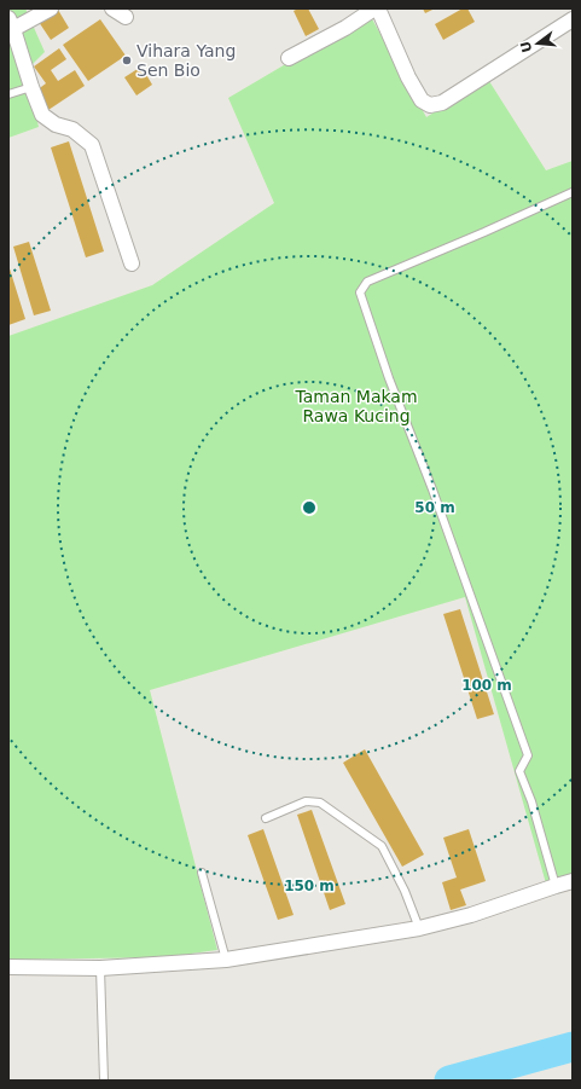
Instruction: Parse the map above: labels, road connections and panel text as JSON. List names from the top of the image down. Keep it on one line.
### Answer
{"parks":["Taman Makam Rawa Kucing"],"places":["Vihara Yang Sen Bio"],"north":"left","rings":["50 m","100 m","150 m"]}
